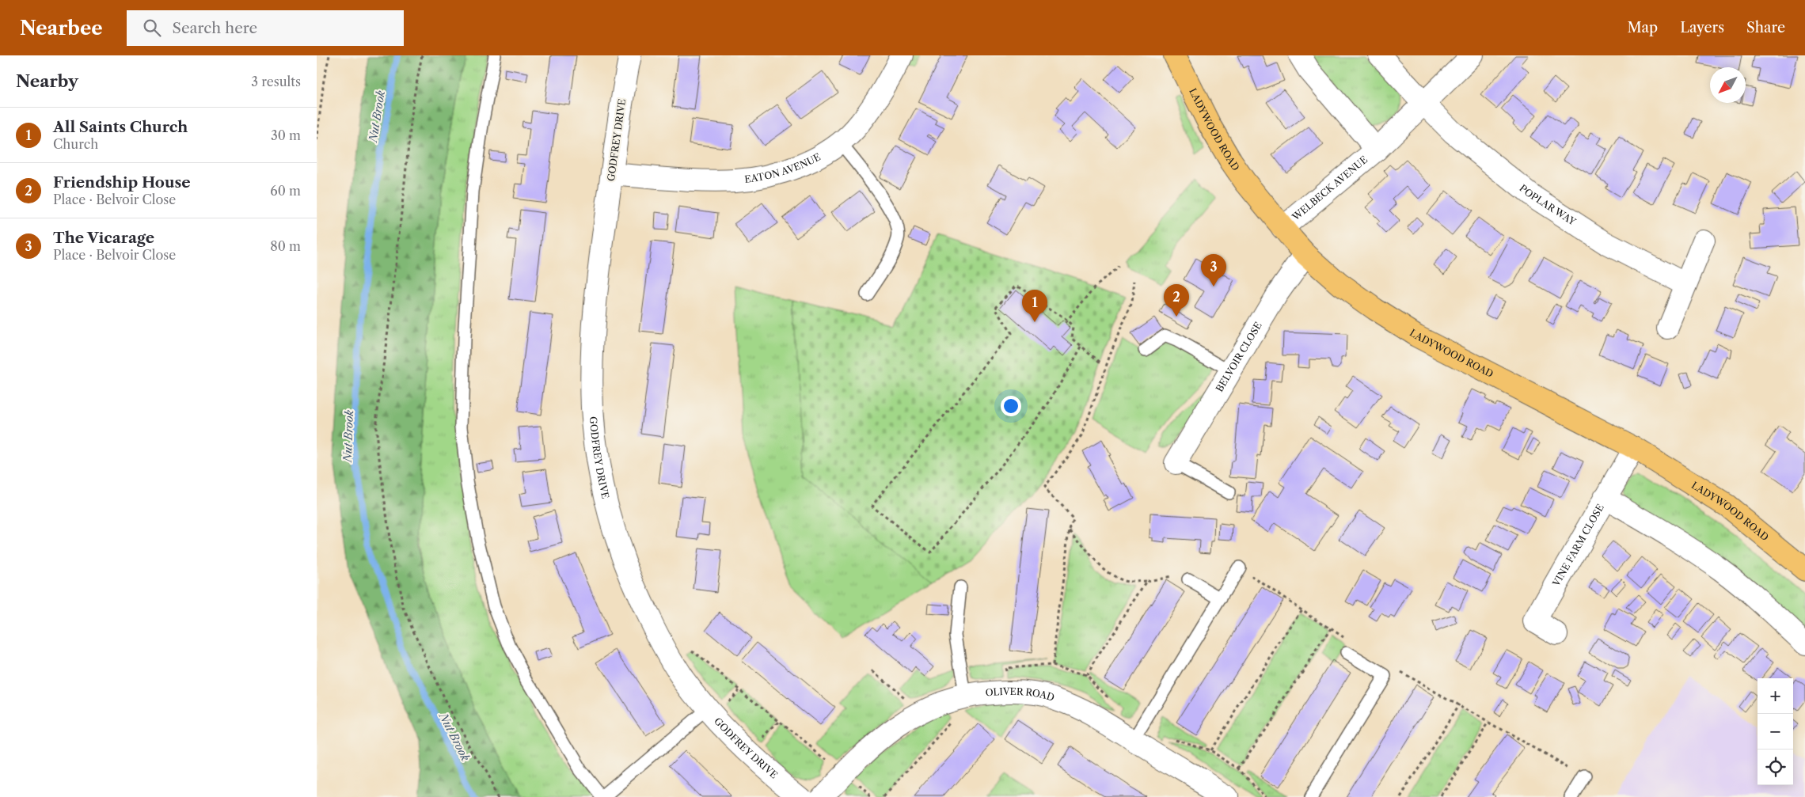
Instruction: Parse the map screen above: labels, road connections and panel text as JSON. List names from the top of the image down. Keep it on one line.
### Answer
{"streets":{"main road":["LADYWOOD ROAD"],"street":["GODFREY DRIVE","EATON AVENUE","WELBECK AVENUE","POPLAR WAY","BELVOIR CLOSE","VINE FARM CLOSE","OLIVER ROAD"]},"crossings":[["LADYWOOD ROAD","WELBECK AVENUE"],["LADYWOOD ROAD","BELVOIR CLOSE"],["LADYWOOD ROAD","VINE FARM CLOSE"],["GODFREY DRIVE","EATON AVENUE"],["WELBECK AVENUE","POPLAR WAY"]],"water":["Nut Brook"],"north":"bottom left","page":{"header":"Nearbee","search":"Search here","nav":["Map","Layers","Share"],"heading":["Nearby","3 results"],"list":[{"mark":"1","name":"All Saints Church","note":"Church","value":"30 m"},{"mark":"2","name":"Friendship House","note":"Place · Belvoir Close","value":"60 m"},{"mark":"3","name":"The Vicarage","note":"Place · Belvoir Close","value":"80 m"}],"pins":["3","2","1"],"map_buttons":["+","−"]}}
